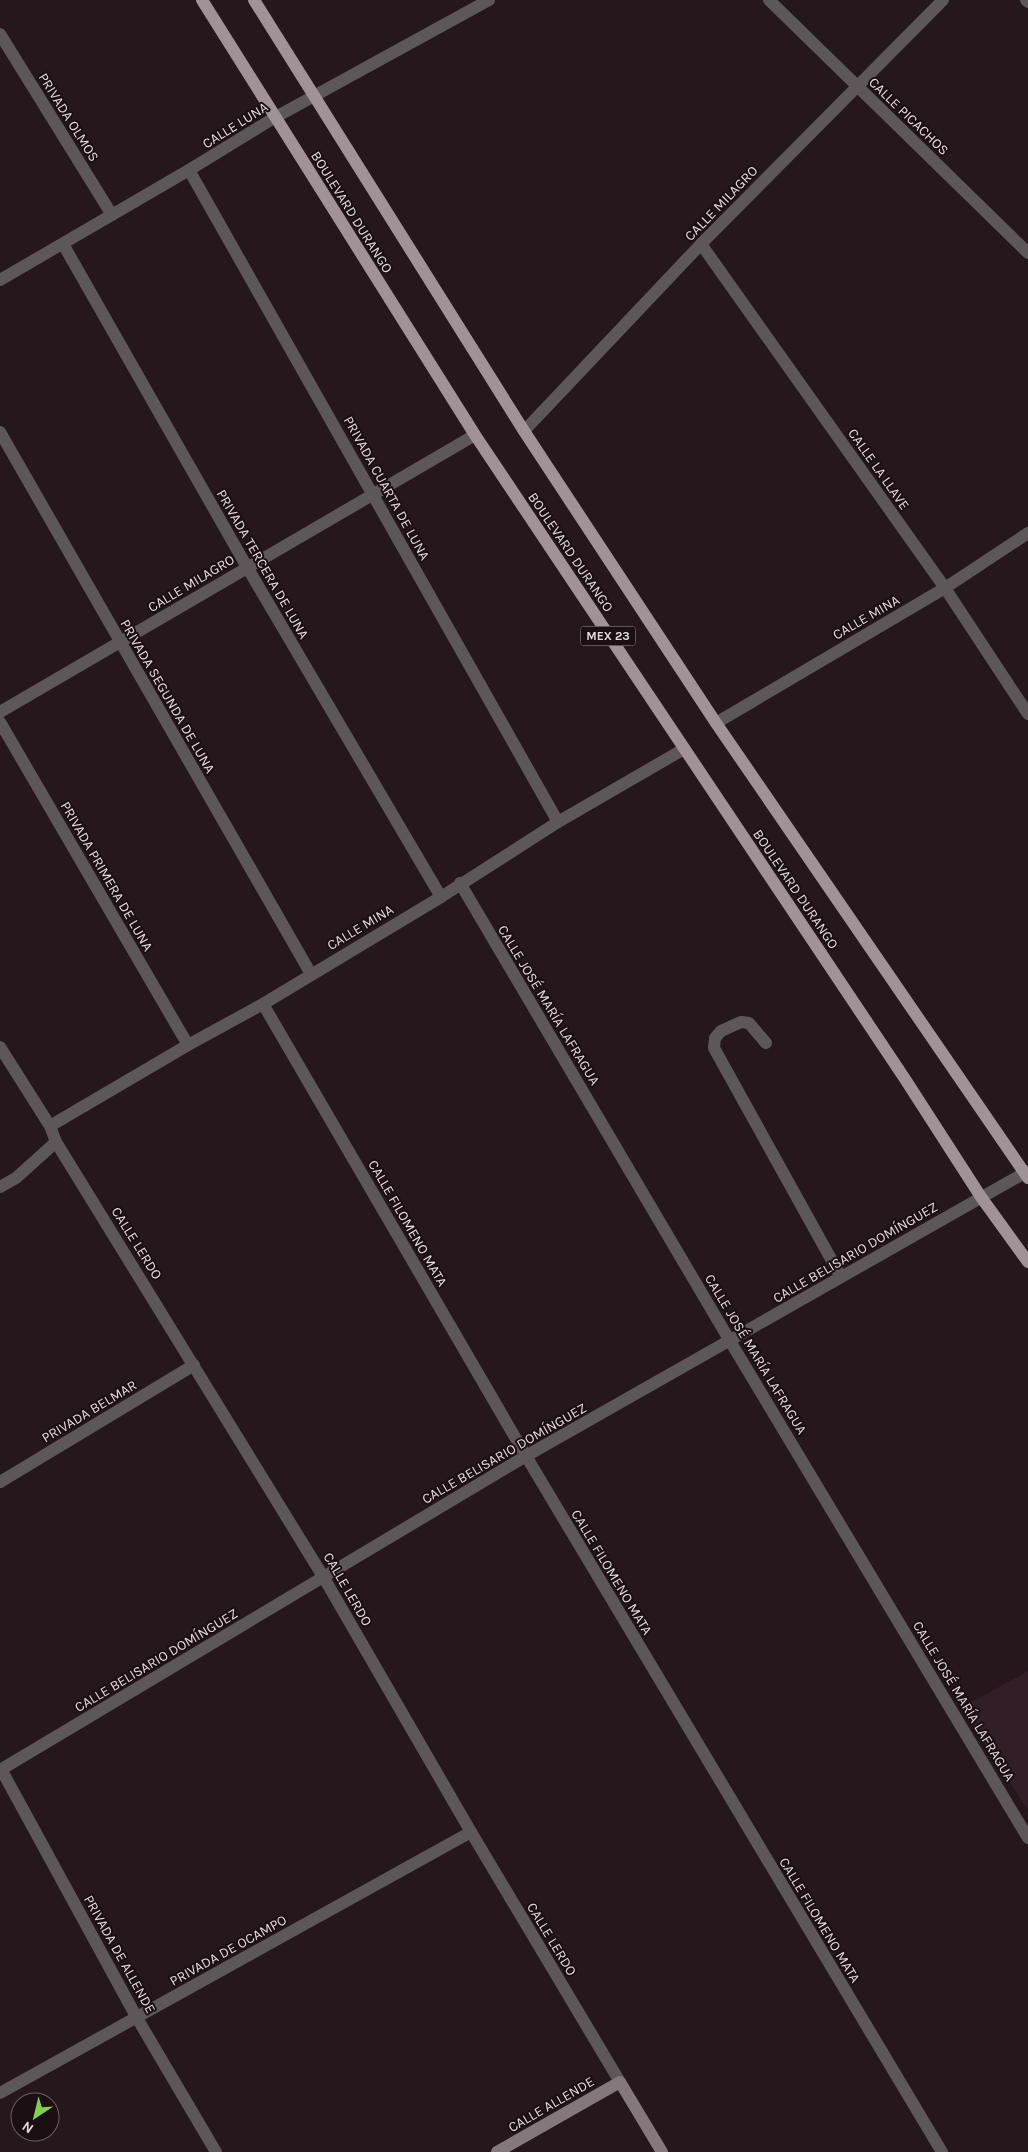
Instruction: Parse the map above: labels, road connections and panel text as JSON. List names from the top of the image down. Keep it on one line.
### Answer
{"streets":{"main road":["BOULEVARD DURANGO","MEX 23","CALLE LERDO","CALLE ALLENDE"],"street":["CALLE PICACHOS","PRIVADA OLMOS","CALLE LUNA","CALLE MILAGRO","CALLE LA LLAVE","PRIVADA CUARTA DE LUNA","PRIVADA TERCERA DE LUNA","CALLE MINA","PRIVADA SEGUNDA DE LUNA","PRIVADA PRIMERA DE LUNA","CALLE JOSÉ MARÍA LAFRAGUA","CALLE FILOMENO MATA","CALLE BELISARIO DOMÍNGUEZ","PRIVADA BELMAR","PRIVADA DE OCAMPO","PRIVADA DE ALLENDE"]},"crossings":[["CALLE PICACHOS","CALLE MILAGRO"],["PRIVADA OLMOS","CALLE LUNA"],["CALLE LUNA","BOULEVARD DURANGO"],["CALLE LUNA","PRIVADA CUARTA DE LUNA"],["CALLE LUNA","PRIVADA TERCERA DE LUNA"],["CALLE MILAGRO","BOULEVARD DURANGO"],["CALLE MILAGRO","CALLE LA LLAVE"],["CALLE MILAGRO","PRIVADA CUARTA DE LUNA"],["CALLE MILAGRO","PRIVADA TERCERA DE LUNA"],["CALLE MILAGRO","PRIVADA SEGUNDA DE LUNA"],["BOULEVARD DURANGO","CALLE MINA"],["BOULEVARD DURANGO","CALLE BELISARIO DOMÍNGUEZ"],["CALLE LA LLAVE","CALLE MINA"],["PRIVADA CUARTA DE LUNA","CALLE MINA"],["PRIVADA TERCERA DE LUNA","CALLE MINA"],["CALLE MINA","PRIVADA SEGUNDA DE LUNA"],["CALLE MINA","PRIVADA PRIMERA DE LUNA"],["CALLE MINA","CALLE JOSÉ MARÍA LAFRAGUA"],["CALLE MINA","CALLE FILOMENO MATA"],["CALLE MINA","CALLE LERDO"],["CALLE JOSÉ MARÍA LAFRAGUA","CALLE BELISARIO DOMÍNGUEZ"],["CALLE FILOMENO MATA","CALLE BELISARIO DOMÍNGUEZ"],["CALLE LERDO","CALLE BELISARIO DOMÍNGUEZ"],["CALLE LERDO","PRIVADA BELMAR"],["CALLE LERDO","PRIVADA DE OCAMPO"],["CALLE LERDO","CALLE ALLENDE"],["CALLE BELISARIO DOMÍNGUEZ","PRIVADA DE ALLENDE"],["PRIVADA DE OCAMPO","PRIVADA DE ALLENDE"]],"north":"bottom left"}
